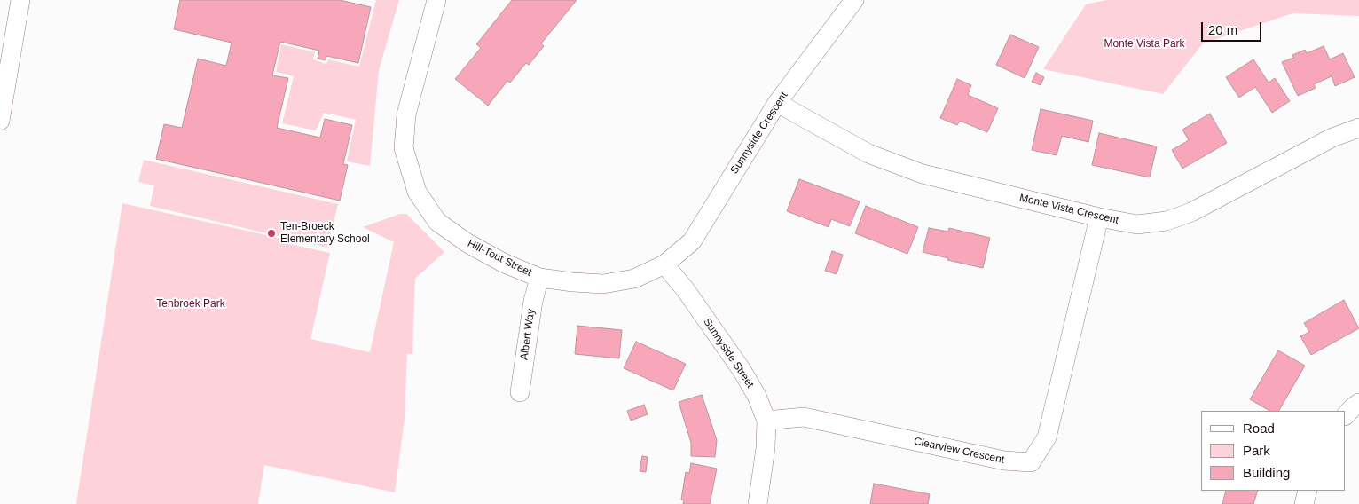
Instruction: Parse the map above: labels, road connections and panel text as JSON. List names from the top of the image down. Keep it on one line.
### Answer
{"streets":{"street":["Sunnyside Crescent","Monte Vista Crescent","Hill-Tout Street","Albert Way","Sunnyside Street","Clearview Crescent"]},"crossings":[["Sunnyside Crescent","Monte Vista Crescent"],["Sunnyside Crescent","Hill-Tout Street"],["Sunnyside Crescent","Sunnyside Street"],["Monte Vista Crescent","Clearview Crescent"],["Hill-Tout Street","Albert Way"],["Hill-Tout Street","Sunnyside Street"],["Sunnyside Street","Clearview Crescent"]],"parks":["Monte Vista Park","Tenbroek Park"],"places":["Ten-Broeck Elementary School"],"legend":["Road","Park","Building"],"scale_bar":"20 m"}
